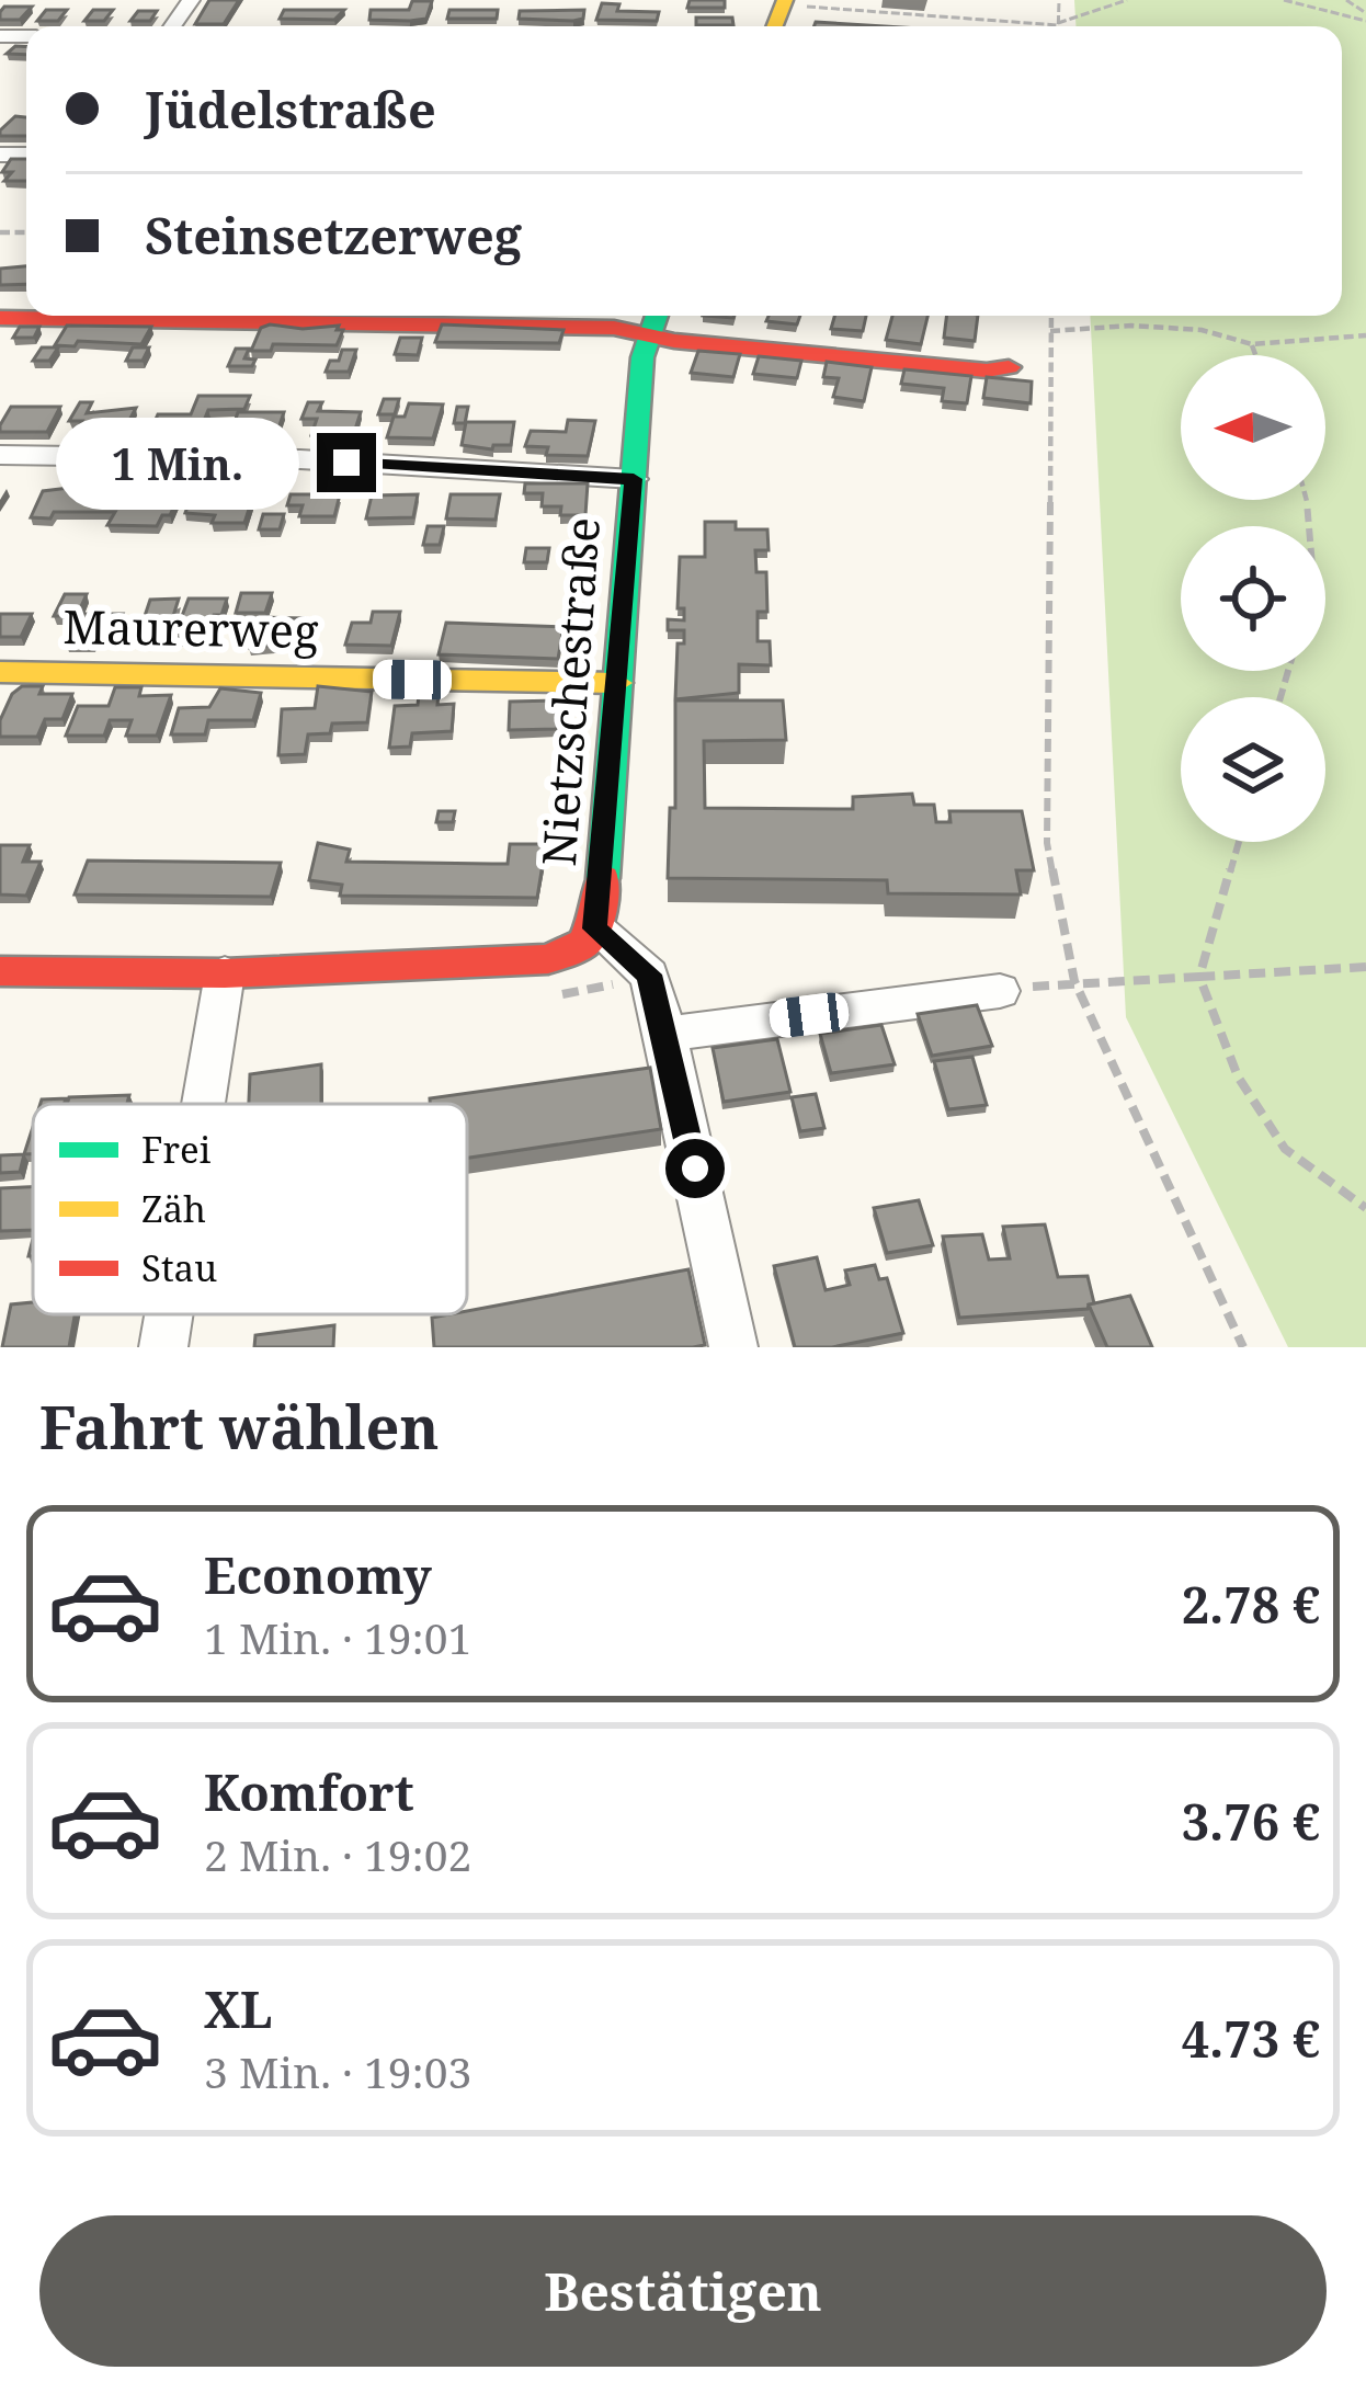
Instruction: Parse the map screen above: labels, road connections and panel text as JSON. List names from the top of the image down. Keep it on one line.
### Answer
{"streets":{"street":["Maurerweg","Nietzschestraße"]},"crossings":[["Maurerweg","Nietzschestraße"]],"legend":["Frei","Zäh","Stau"],"north":"left","page":{"banner":["Jüdelstraße","Steinsetzerweg"],"bubble":"1 Min.","heading":"Fahrt wählen","list":[{"name":"Economy","note":"1 Min. · 19:01","value":"2.78 €"},{"name":"Komfort","note":"2 Min. · 19:02","value":"3.76 €"},{"name":"XL","note":"3 Min. · 19:03","value":"4.73 €"}],"buttons":"Bestätigen"}}
